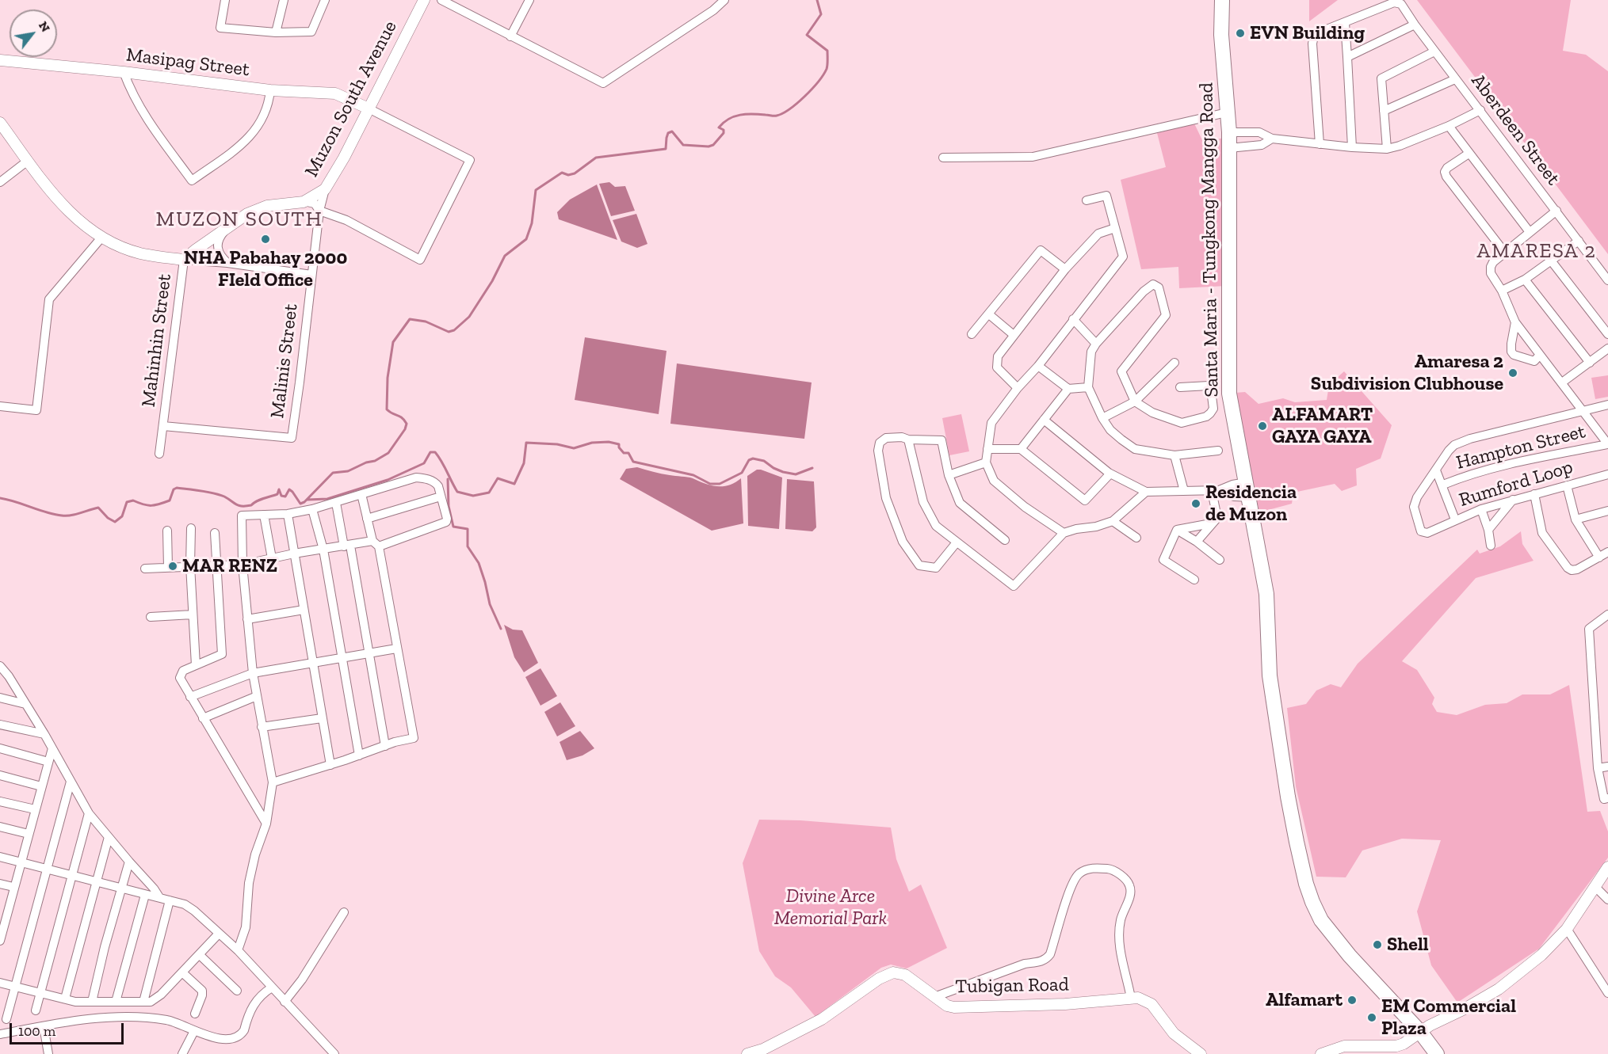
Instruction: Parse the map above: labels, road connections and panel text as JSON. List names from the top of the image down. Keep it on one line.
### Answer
{"streets":{"main road":["Santa Maria - Tungkong Mangga Road"],"street":["Masipag Street","Muzon South Avenue","Aberdeen Street","Mahinhin Street","Malinis Street","Hampton Street","Rumford Loop","Tubigan Road"]},"crossings":[["Masipag Street","Muzon South Avenue"],["Muzon South Avenue","Mahinhin Street"],["Muzon South Avenue","Malinis Street"],["Mahinhin Street","Malinis Street"]],"districts":["MUZON SOUTH","AMARESA 2"],"parks":["Divine Arce Memorial Park"],"places":["EVN Building","NHA Pabahay 2000 FIeld Office","Amaresa 2 Subdivision Clubhouse","ALFAMART GAYA GAYA","Residencia de Muzon","MAR RENZ","Shell","Alfamart","EM Commercial Plaza"],"scale_bar":"100 m","north":"top right"}
